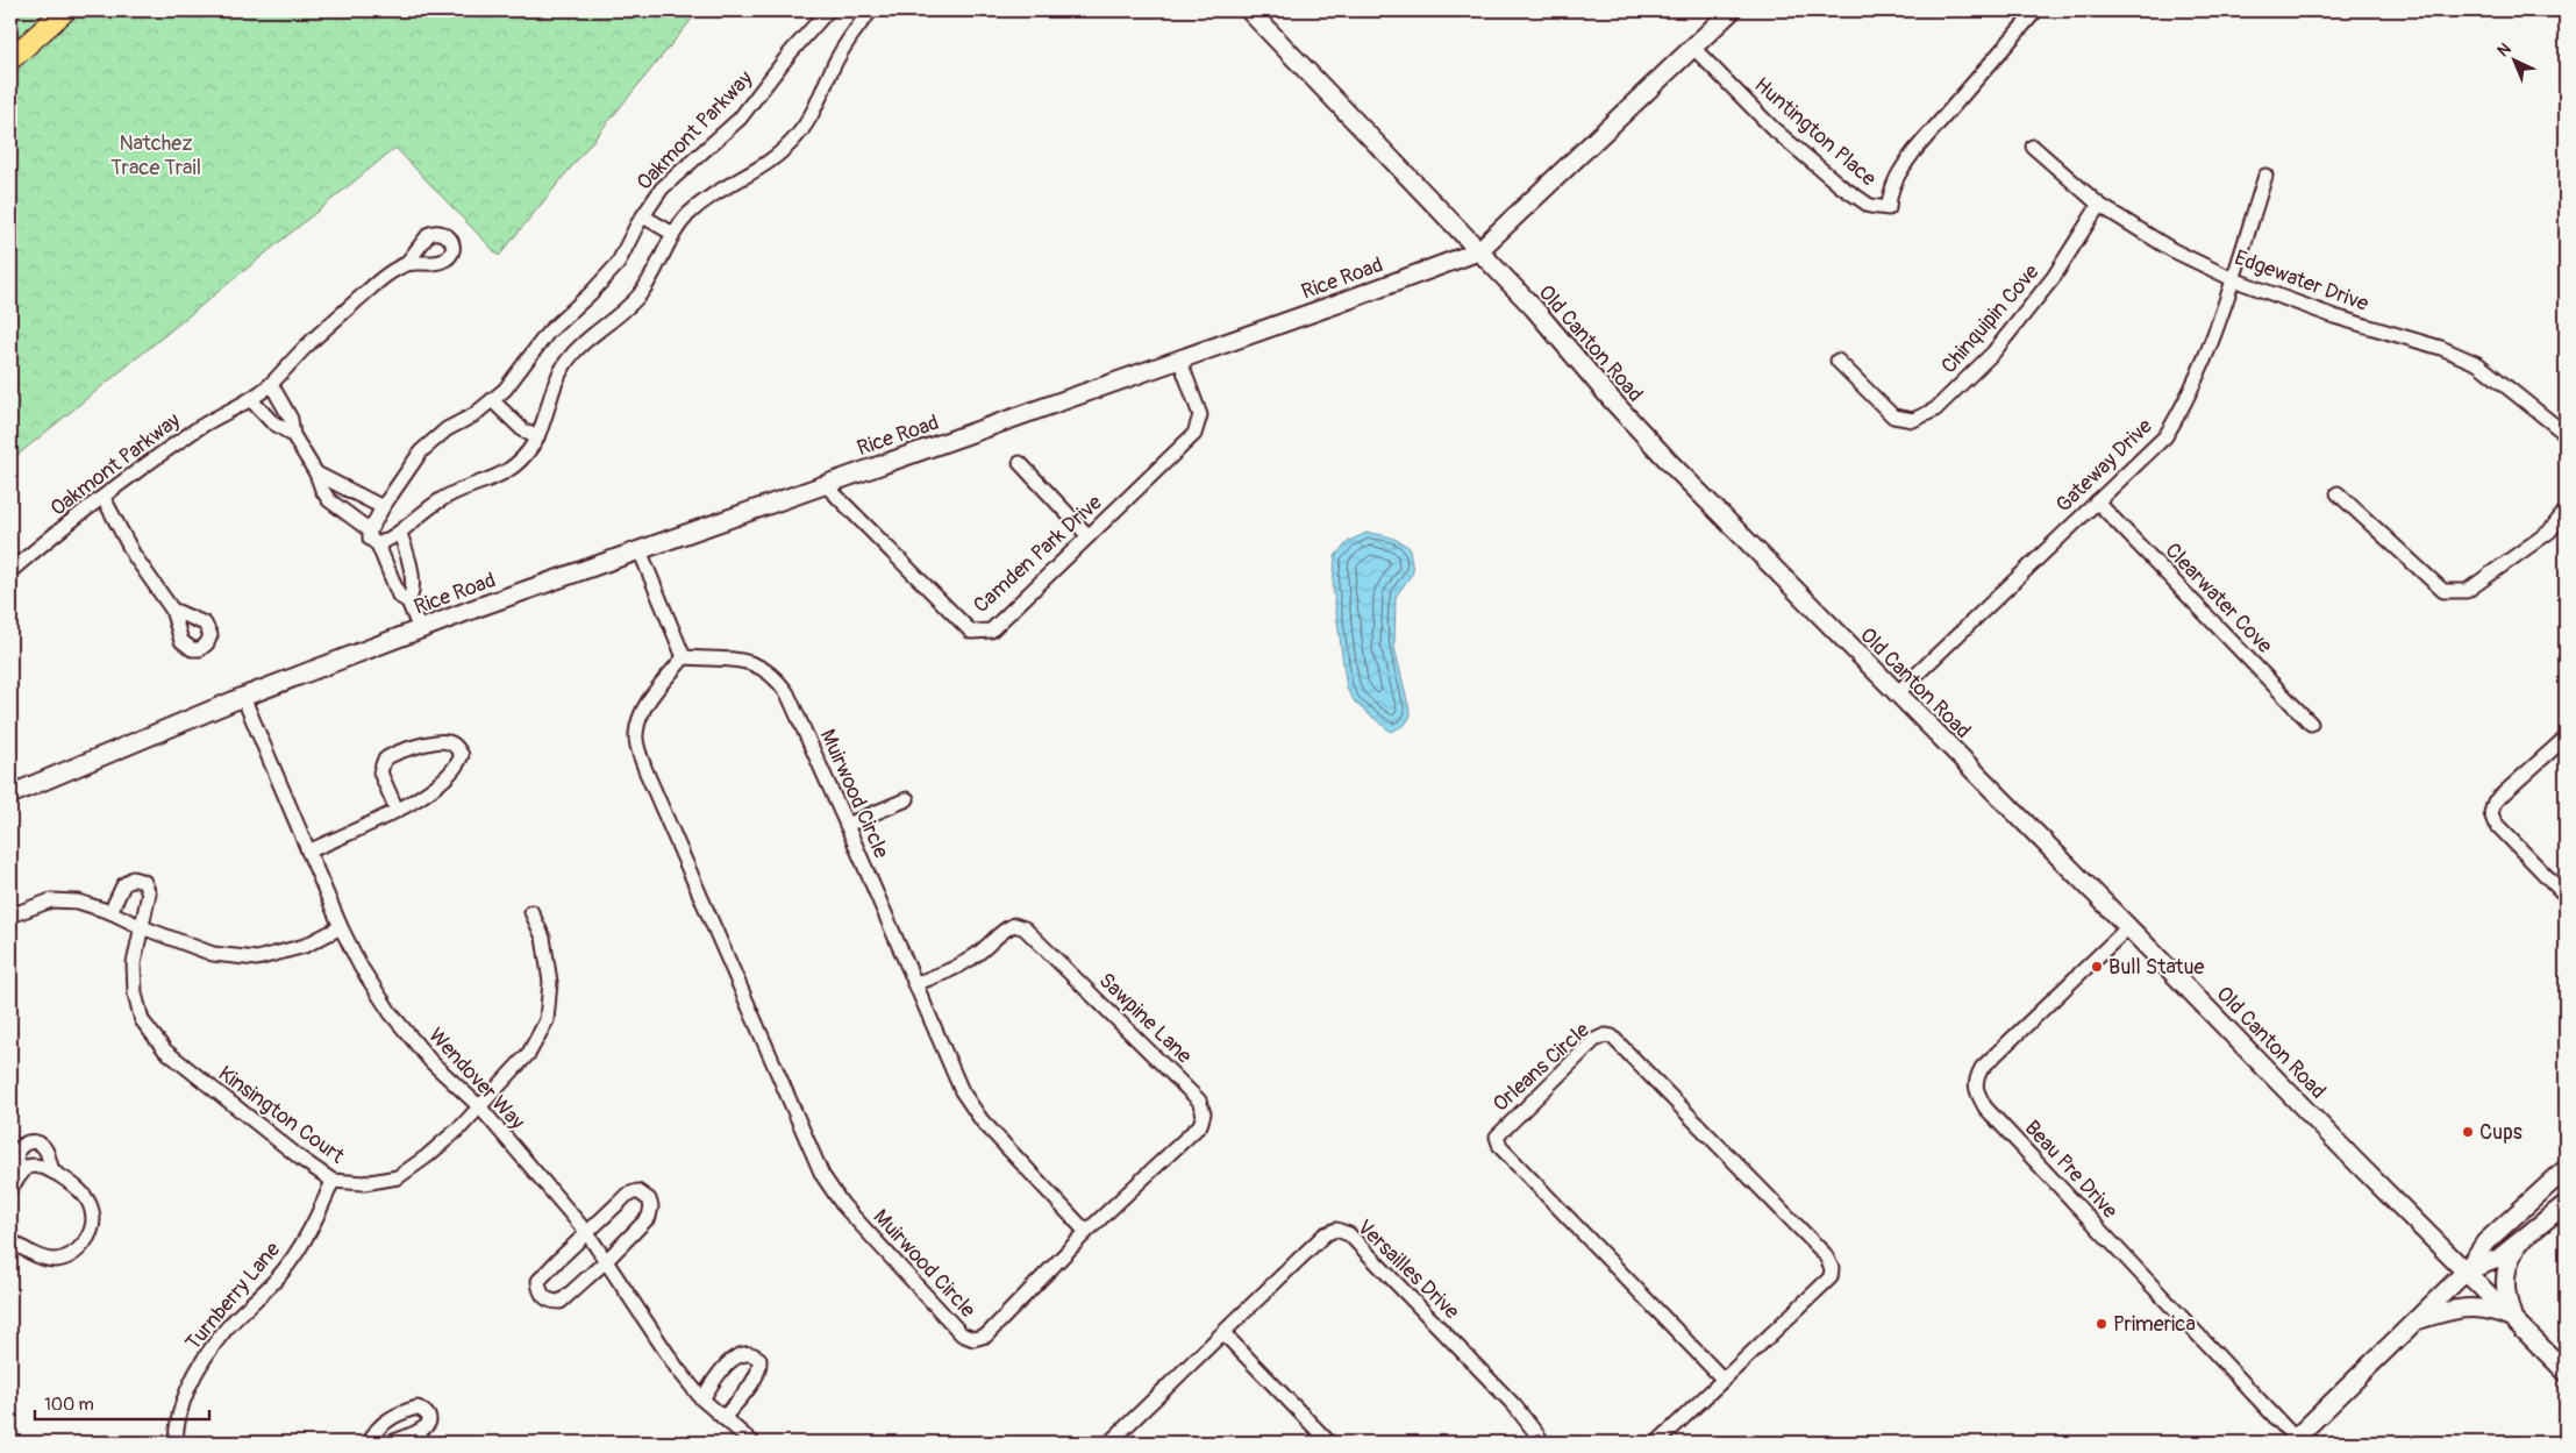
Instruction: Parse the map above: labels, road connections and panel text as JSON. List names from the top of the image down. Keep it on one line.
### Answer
{"streets":{"main road":["Rice Road","Old Canton Road"],"street":["Oakmont Parkway","Huntington Place","Edgewater Drive","Chinquipin Cove","Gateway Drive","Camden Park Drive","Clearwater Cove","Muirwood Circle","Sawpine Lane","Orleans Circle","Wendover Way","Kinsington Court","Beau Pre Drive","Versailles Drive","Turnberry Lane"]},"crossings":[["Huntington Place","Rice Road"],["Rice Road","Old Canton Road"],["Rice Road","Camden Park Drive"],["Rice Road","Wendover Way"],["Edgewater Drive","Chinquipin Cove"],["Edgewater Drive","Gateway Drive"],["Old Canton Road","Gateway Drive"],["Old Canton Road","Beau Pre Drive"],["Gateway Drive","Clearwater Cove"],["Muirwood Circle","Sawpine Lane"],["Wendover Way","Kinsington Court"],["Kinsington Court","Turnberry Lane"]],"parks":["Natchez Trace Trail"],"places":["Bull Statue","Cups","Primerica"],"scale_bar":"100 m","north":"top left"}
